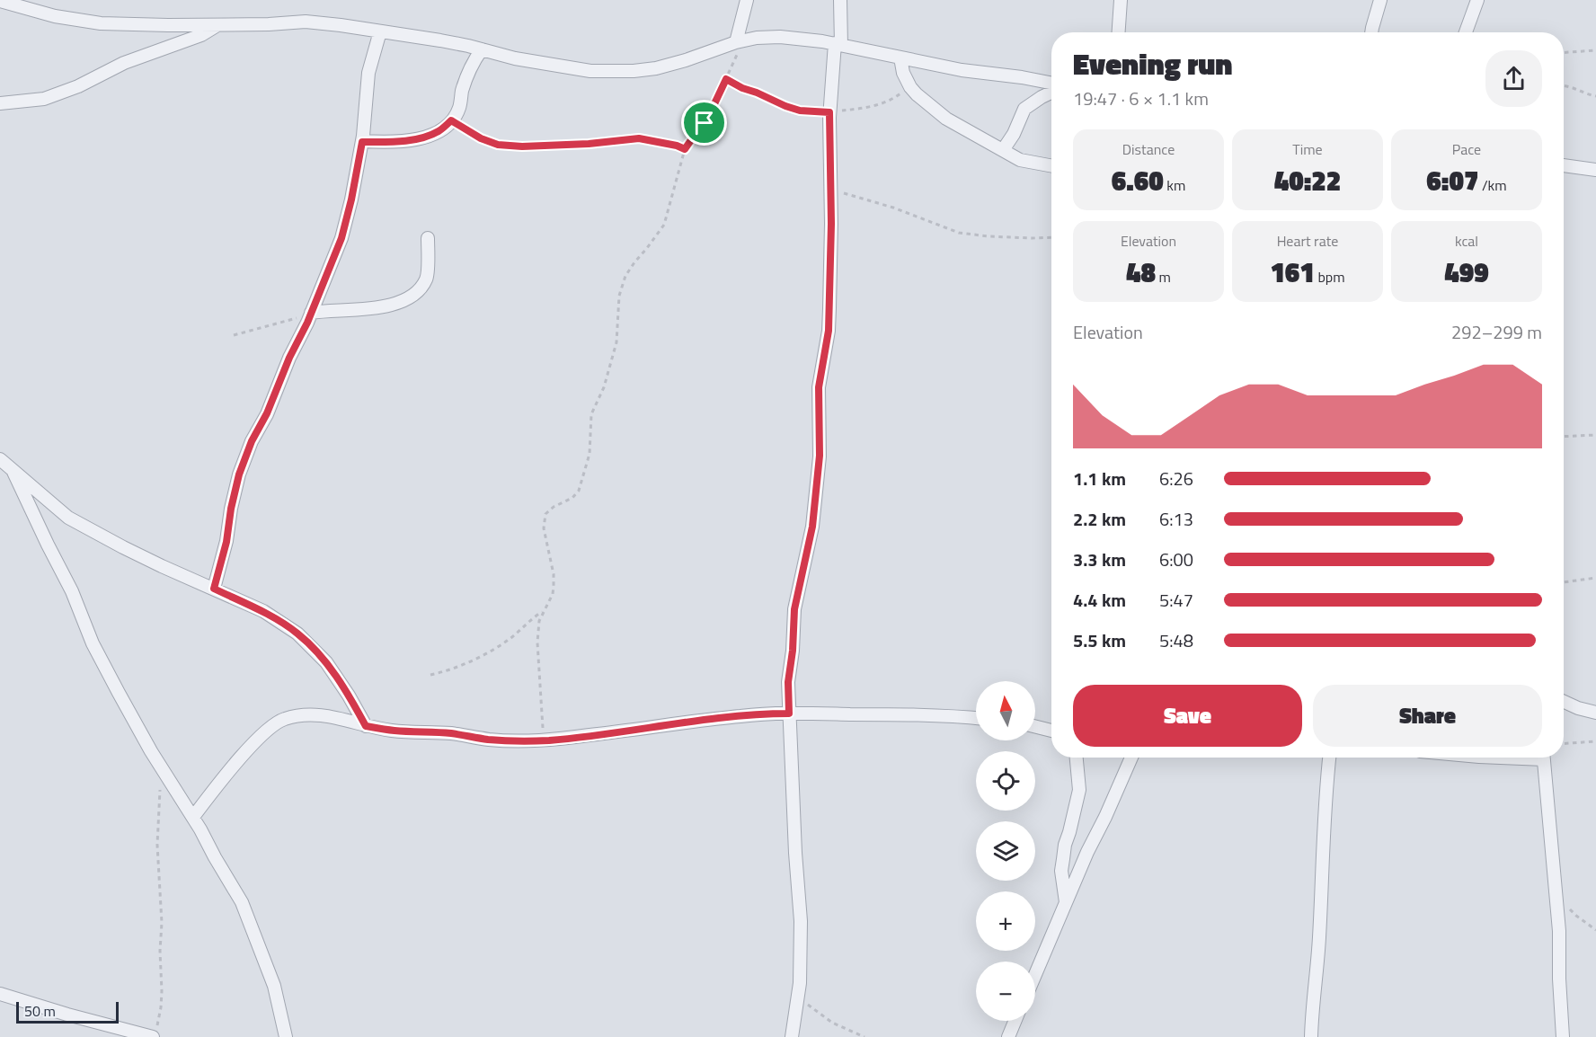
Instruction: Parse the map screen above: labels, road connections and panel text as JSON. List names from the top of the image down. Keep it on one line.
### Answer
{"scale_bar":"50 m","north":"top","page":{"heading":["Evening run","19:47 · 6 × 1.1 km"],"stats":[["Distance","6.60 km"],["Time","40:22"],["Pace","6:07 /km"],["Elevation","48 m"],["Heart rate","161 bpm"],["kcal","499"]],"chart":["Elevation","292–299 m"],"list":[{"name":"1.1 km","note":"6:26"},{"name":"2.2 km","note":"6:13"},{"name":"3.3 km","note":"6:00"},{"name":"4.4 km","note":"5:47"},{"name":"5.5 km","note":"5:48"}],"buttons":["Save","Share"],"map_buttons":["+","−"],"scale":"50 m"}}
